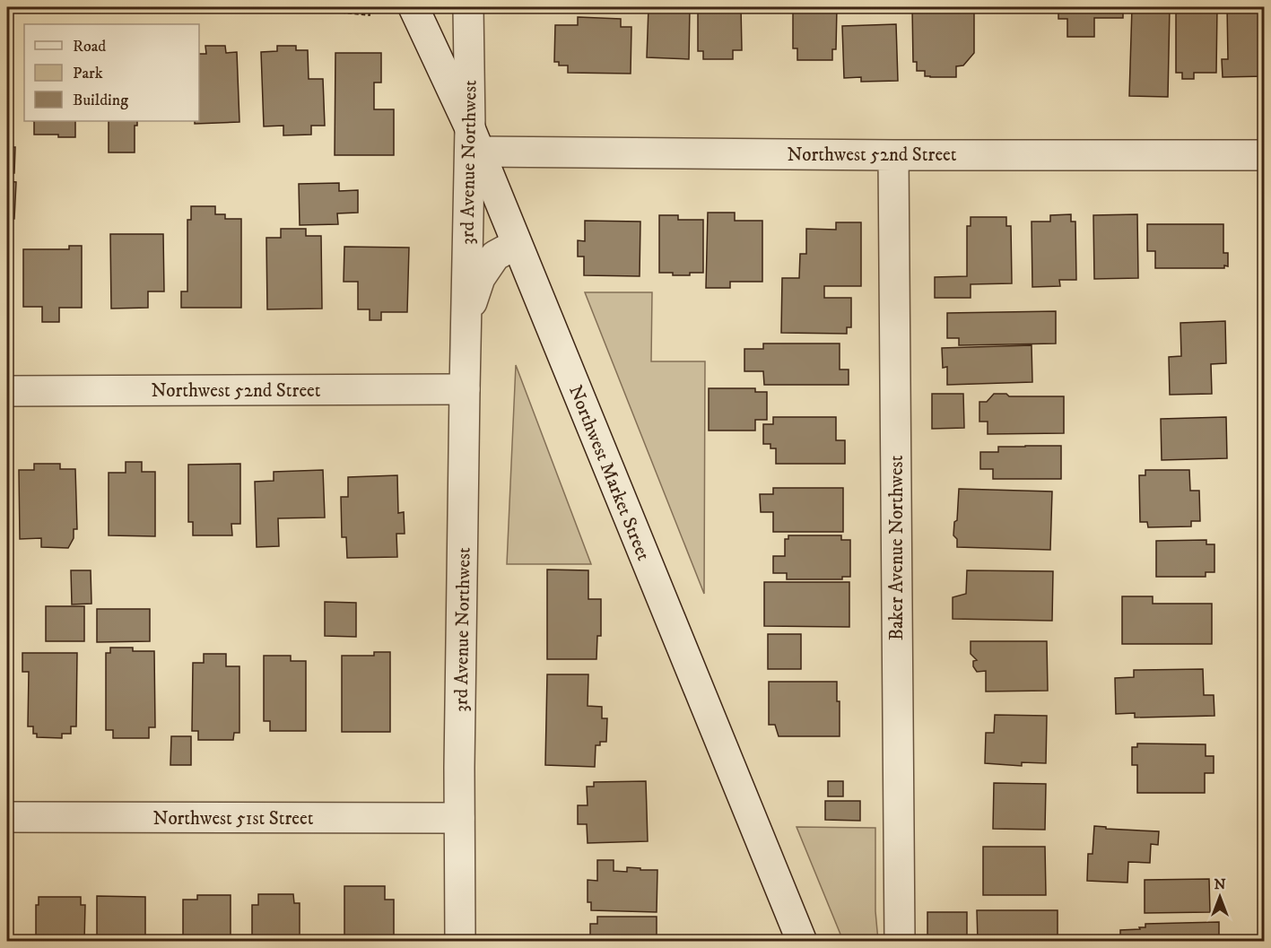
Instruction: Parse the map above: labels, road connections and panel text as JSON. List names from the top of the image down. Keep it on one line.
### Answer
{"streets":{"street":["Northwest 52nd Street","3rd Avenue Northwest","Northwest Market Street","Baker Avenue Northwest","Northwest 51st Street"]},"crossings":[["Northwest 52nd Street","3rd Avenue Northwest"],["Northwest 52nd Street","Northwest Market Street"],["Northwest 52nd Street","Baker Avenue Northwest"],["3rd Avenue Northwest","Northwest Market Street"],["3rd Avenue Northwest","Northwest 51st Street"]],"legend":["Road","Park","Building"],"north":"top"}
